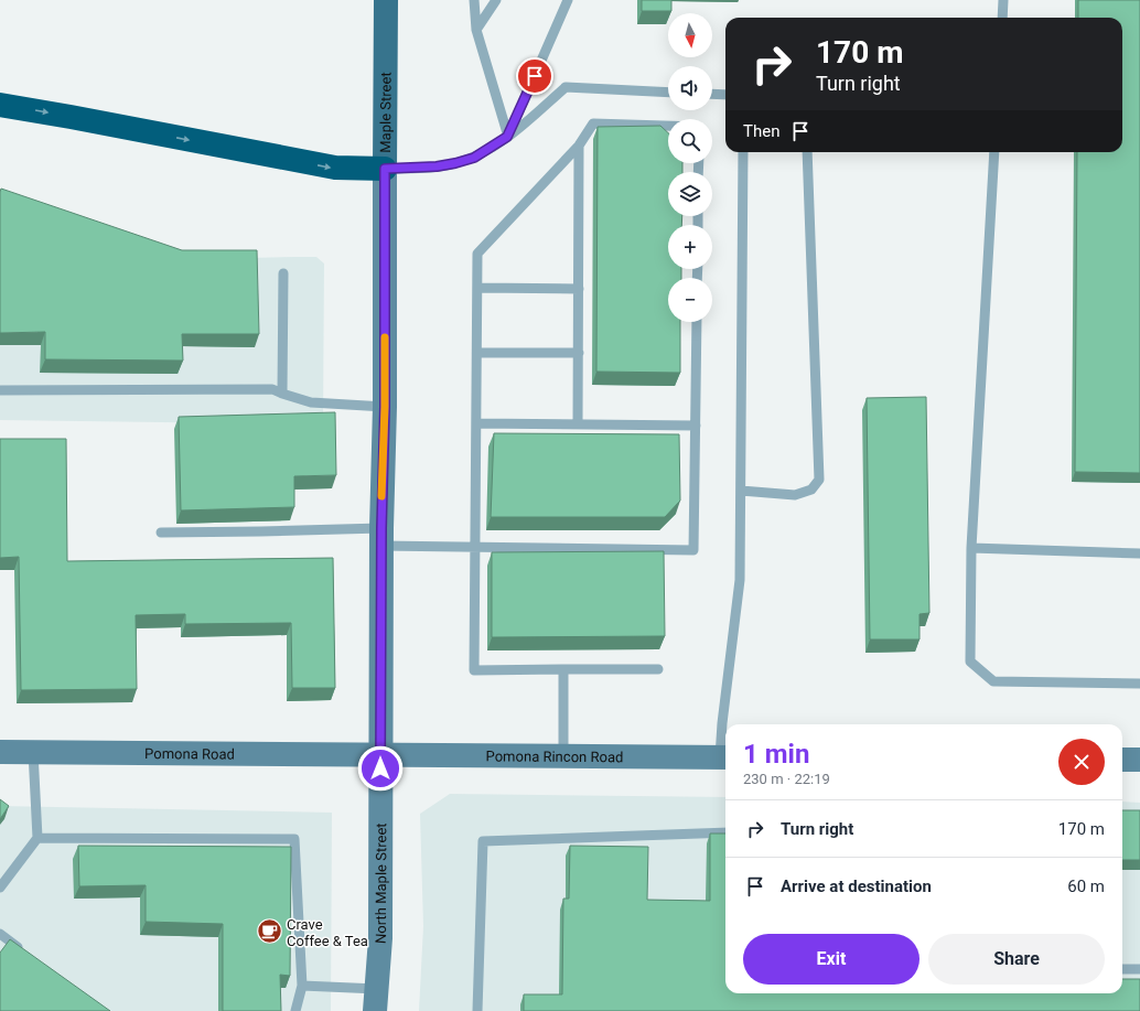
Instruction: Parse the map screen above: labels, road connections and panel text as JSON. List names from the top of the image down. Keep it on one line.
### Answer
{"streets":{"main road":["Maple Street","Pomona Road","Pomona Rincon Road","North Maple Street"]},"crossings":[["Maple Street","Pomona Road"],["Maple Street","Pomona Rincon Road"],["Maple Street","North Maple Street"],["Pomona Road","Pomona Rincon Road"],["Pomona Road","North Maple Street"],["Pomona Rincon Road","North Maple Street"]],"places":{"cafe":["Crave Coffee & Tea"]},"north":"bottom","page":{"map_buttons":["+","−"],"turn":["170 m","Turn right"],"then":"Then","heading":["1 min","230 m · 22:19"],"list":[{"name":"Turn right","value":"170 m"},{"name":"Arrive at destination","value":"60 m"}],"buttons":["Exit","Share"]}}
